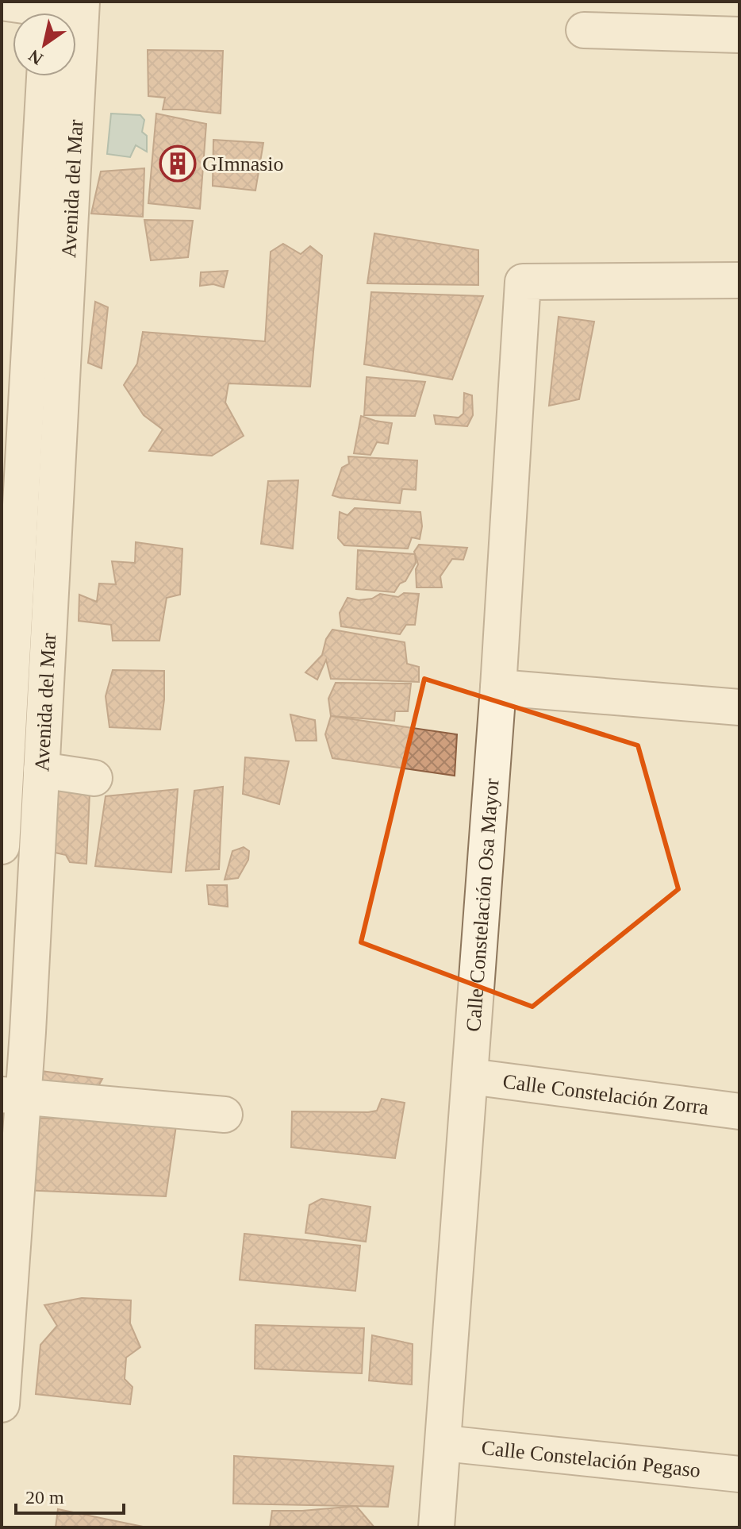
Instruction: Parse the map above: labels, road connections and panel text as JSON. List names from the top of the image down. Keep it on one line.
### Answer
{"streets":{"street":["Avenida del Mar","Calle Constelación Osa Mayor","Calle Constelación Zorra","Calle Constelación Pegaso"]},"crossings":[["Calle Constelación Osa Mayor","Calle Constelación Zorra"],["Calle Constelación Osa Mayor","Calle Constelación Pegaso"]],"places":{"building":["GImnasio"]},"scale_bar":"20 m","north":"bottom left"}
